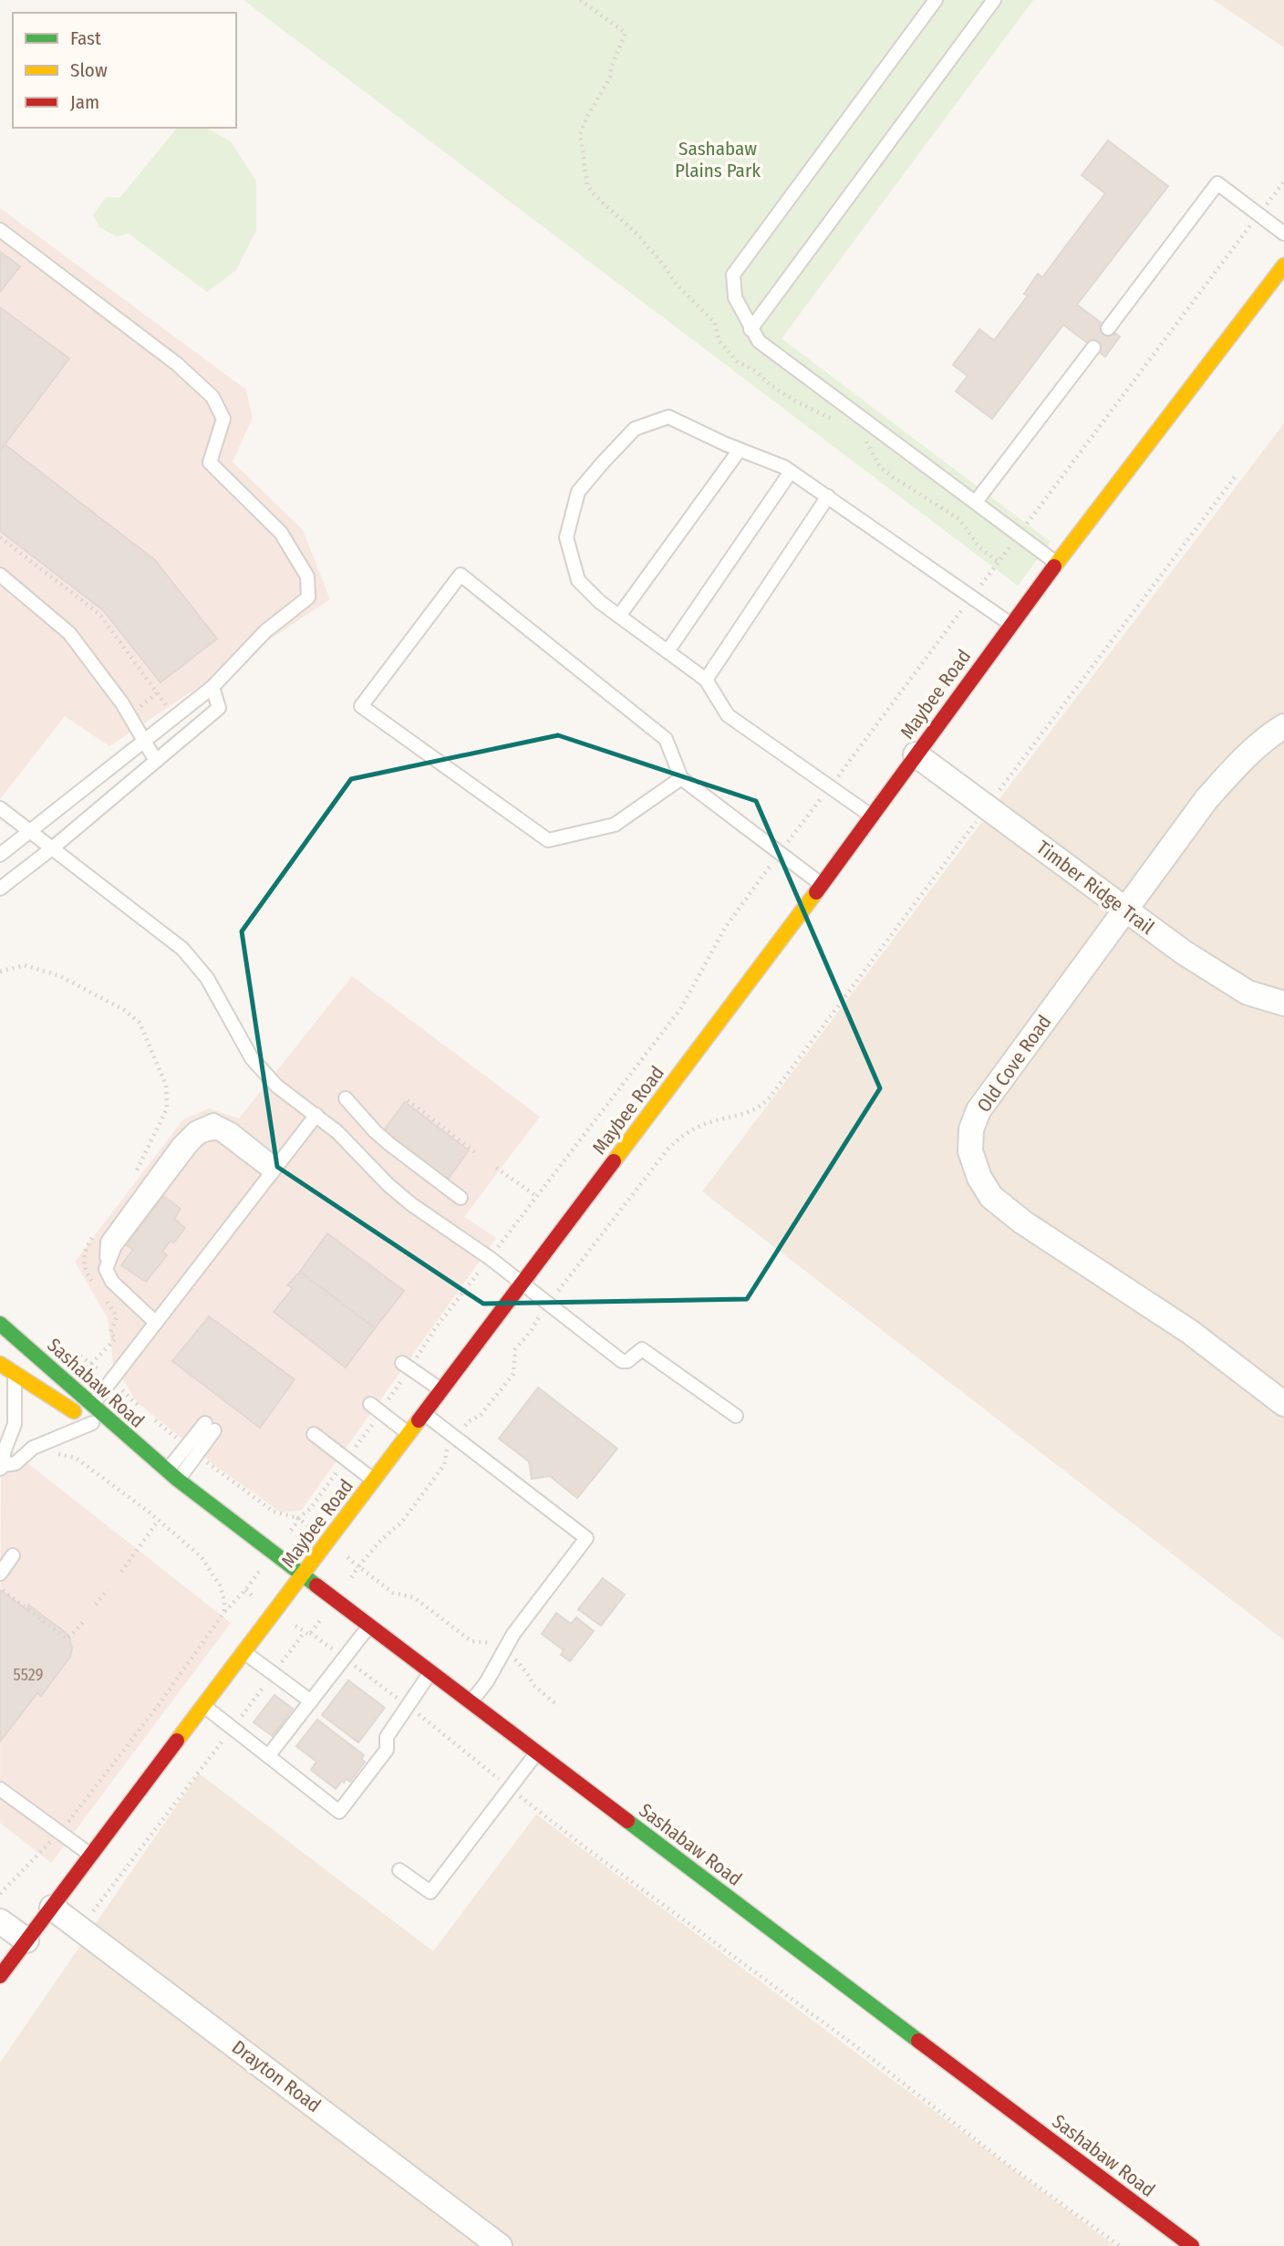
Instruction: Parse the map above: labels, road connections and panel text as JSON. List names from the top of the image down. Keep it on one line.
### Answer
{"streets":{"main road":["Maybee Road","Sashabaw Road"],"street":["Timber Ridge Trail","Old Cove Road","Drayton Road"]},"crossings":[["Maybee Road","Timber Ridge Trail"],["Maybee Road","Sashabaw Road"],["Maybee Road","Drayton Road"],["Timber Ridge Trail","Old Cove Road"]],"parks":["Sashabaw Plains Park"],"house_numbers":["5529"],"legend":["Fast","Slow","Jam"]}
